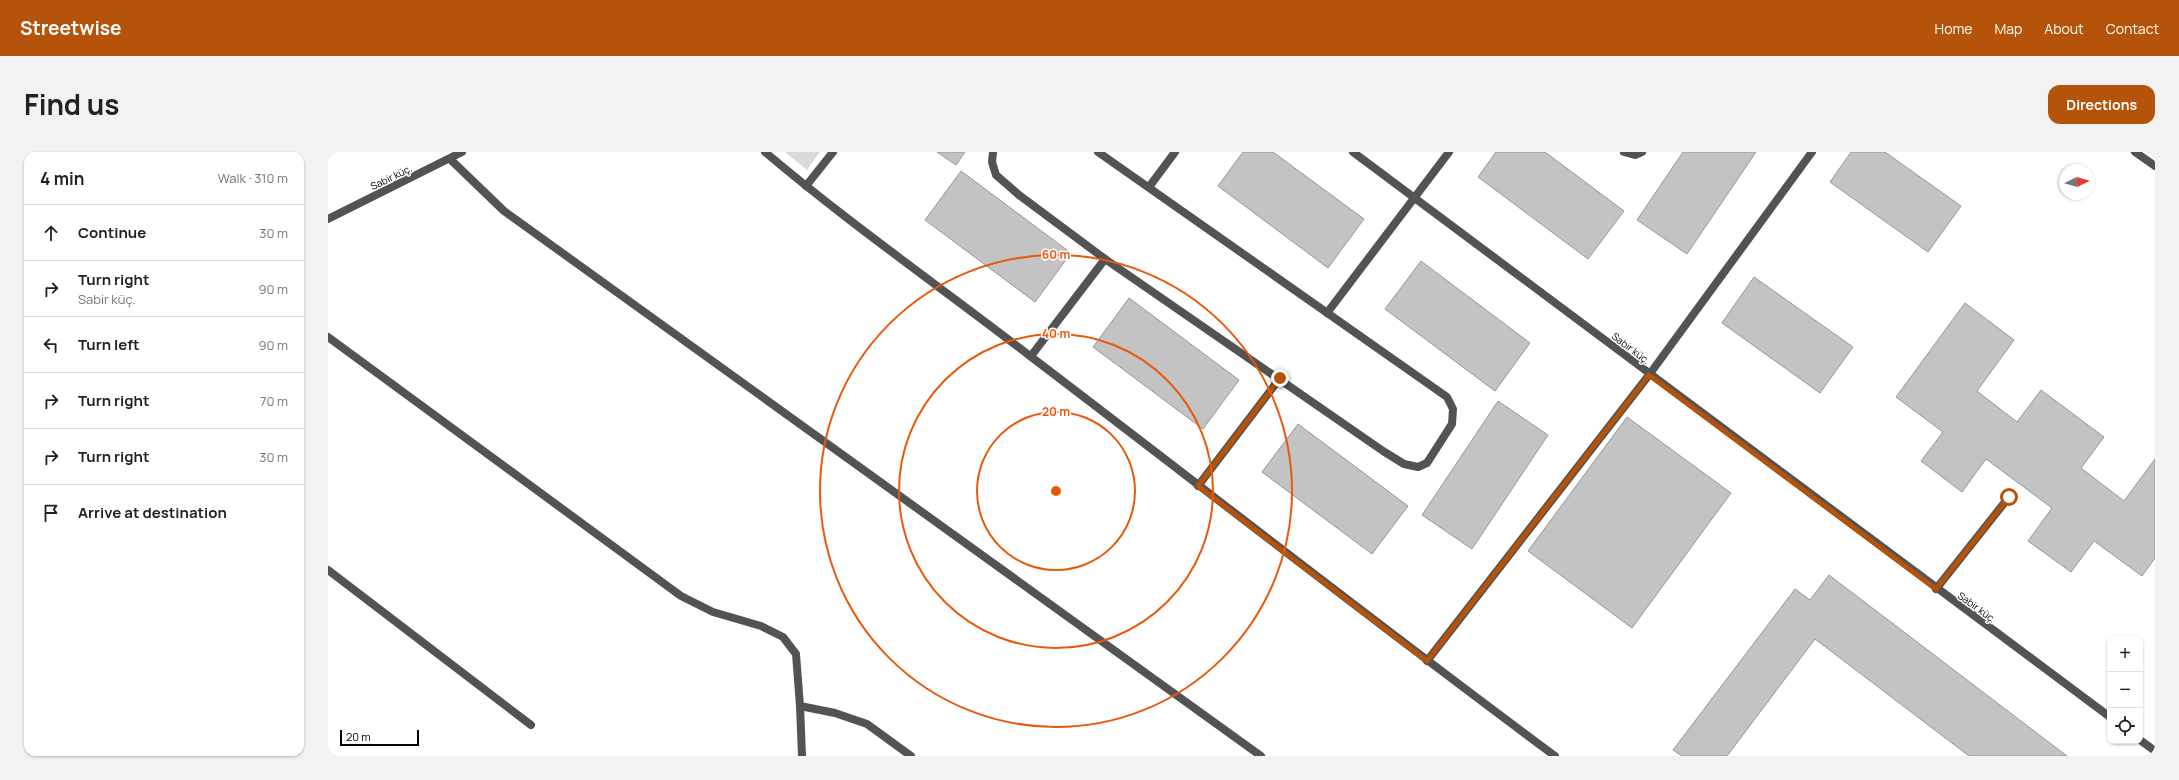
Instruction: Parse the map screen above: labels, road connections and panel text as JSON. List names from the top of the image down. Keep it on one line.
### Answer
{"streets":{"street":["Sabir küç."]},"scale_bar":"20 m","north":"right","page":{"header":"Streetwise","nav":["Home","Map","About","Contact"],"title":"Find us","buttons":"Directions","heading":["4 min","Walk · 310 m"],"list":[["Continue","30 m"],["Turn right","Sabir küç.","90 m"],["Turn left","90 m"],["Turn right","70 m"],["Turn right","30 m"],"Arrive at destination"],"map_buttons":["+","−"],"scale":"20 m"},"rings":["60 m","40 m","20 m"]}
